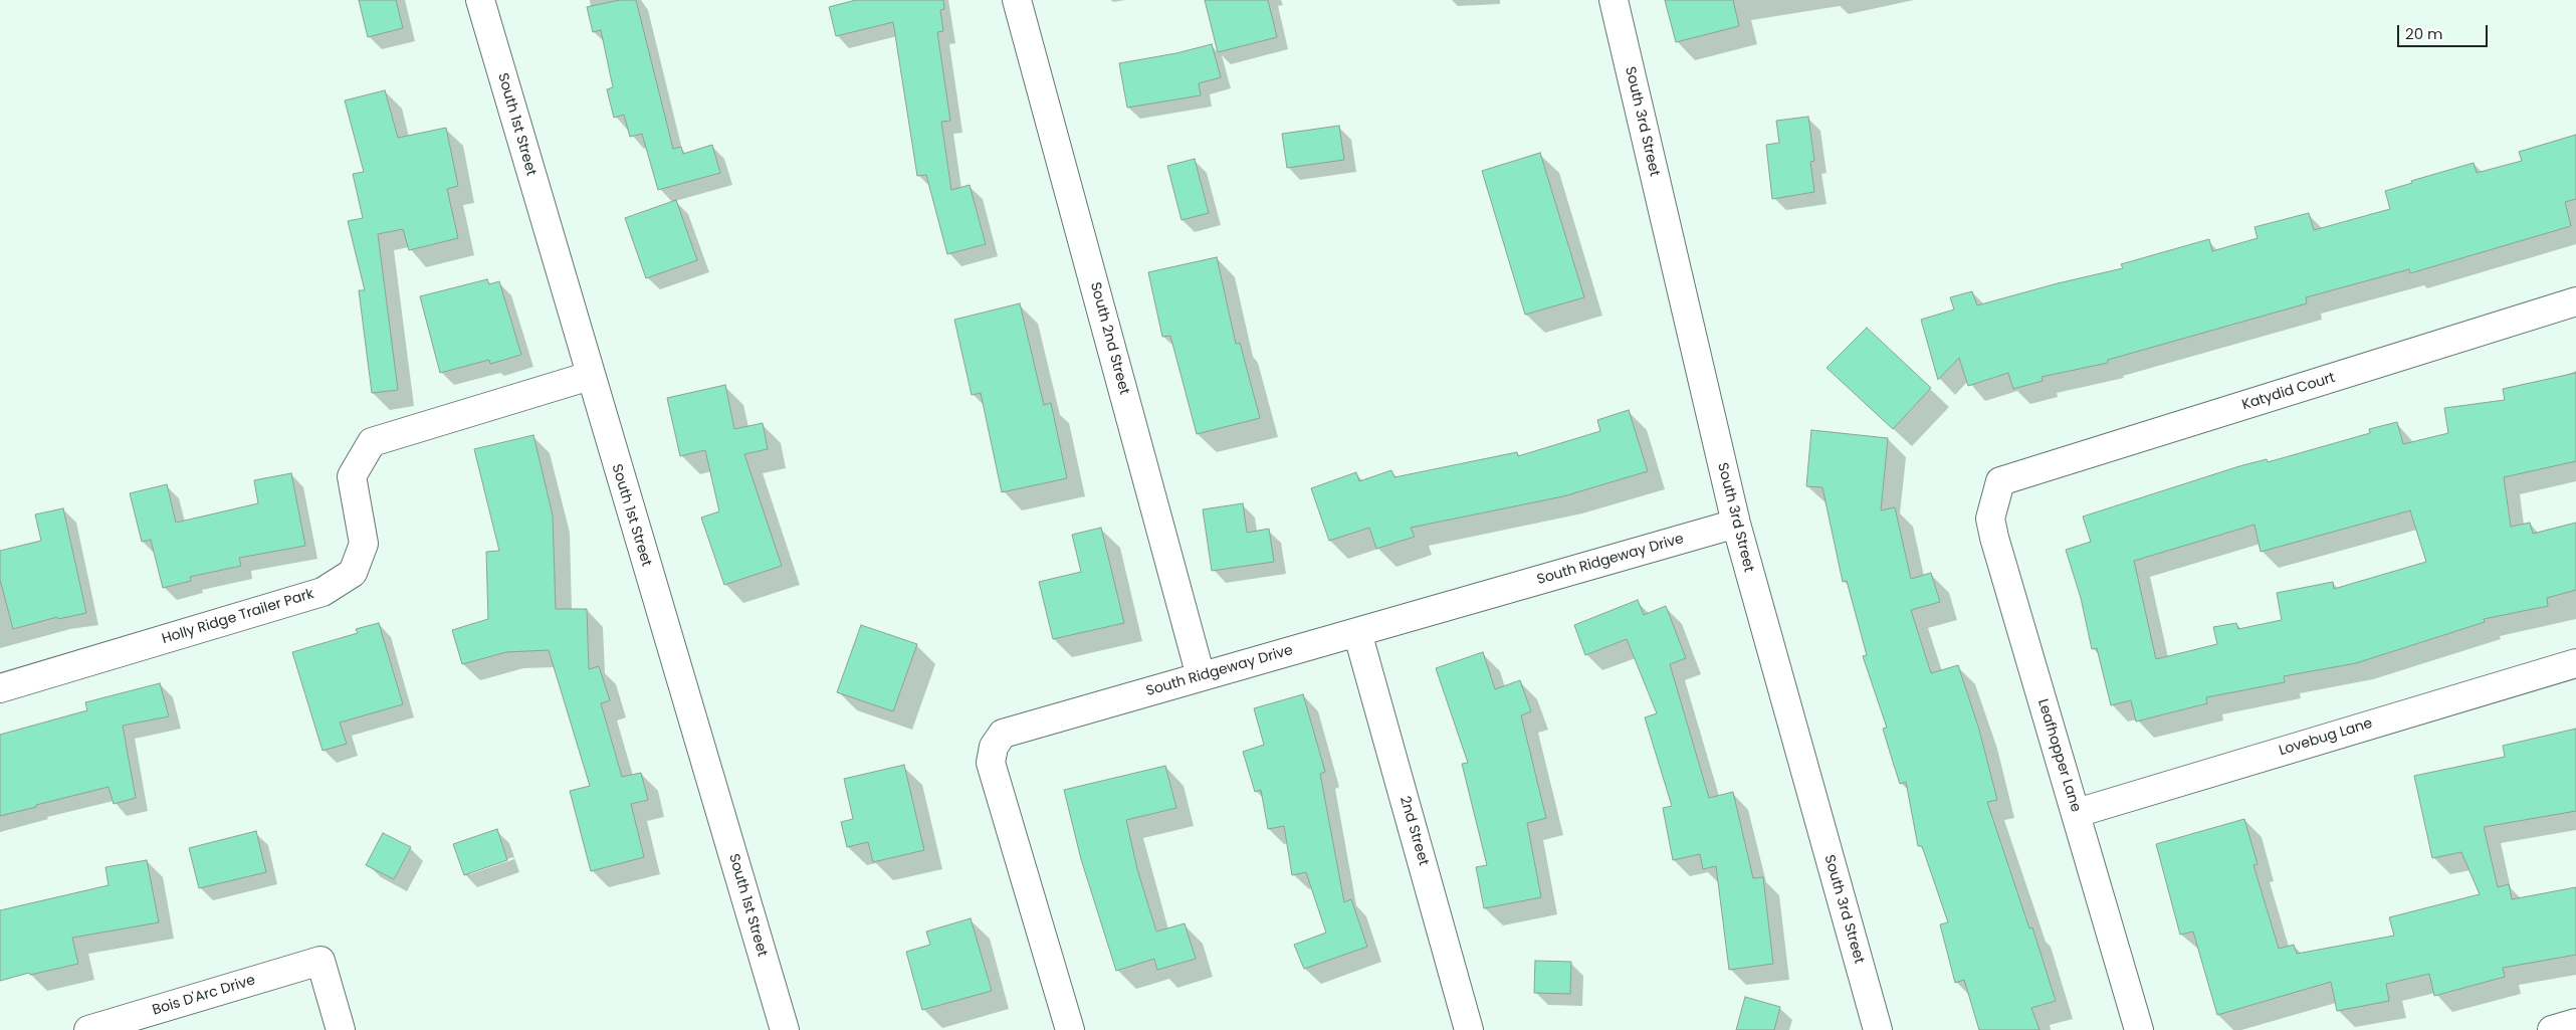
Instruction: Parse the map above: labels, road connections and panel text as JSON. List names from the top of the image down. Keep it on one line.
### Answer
{"streets":{"street":["South 3rd Street","South 1st Street","South 2nd Street","Katydid Court","South Ridgeway Drive","Holly Ridge Trailer Park","Lovebug Lane","Leafhopper Lane","2nd Street","Bois D'Arc Drive"]},"crossings":[["South 3rd Street","South Ridgeway Drive"],["South 1st Street","Holly Ridge Trailer Park"],["South 2nd Street","South Ridgeway Drive"],["Katydid Court","Leafhopper Lane"],["South Ridgeway Drive","2nd Street"],["Lovebug Lane","Leafhopper Lane"]],"scale_bar":"20 m"}
